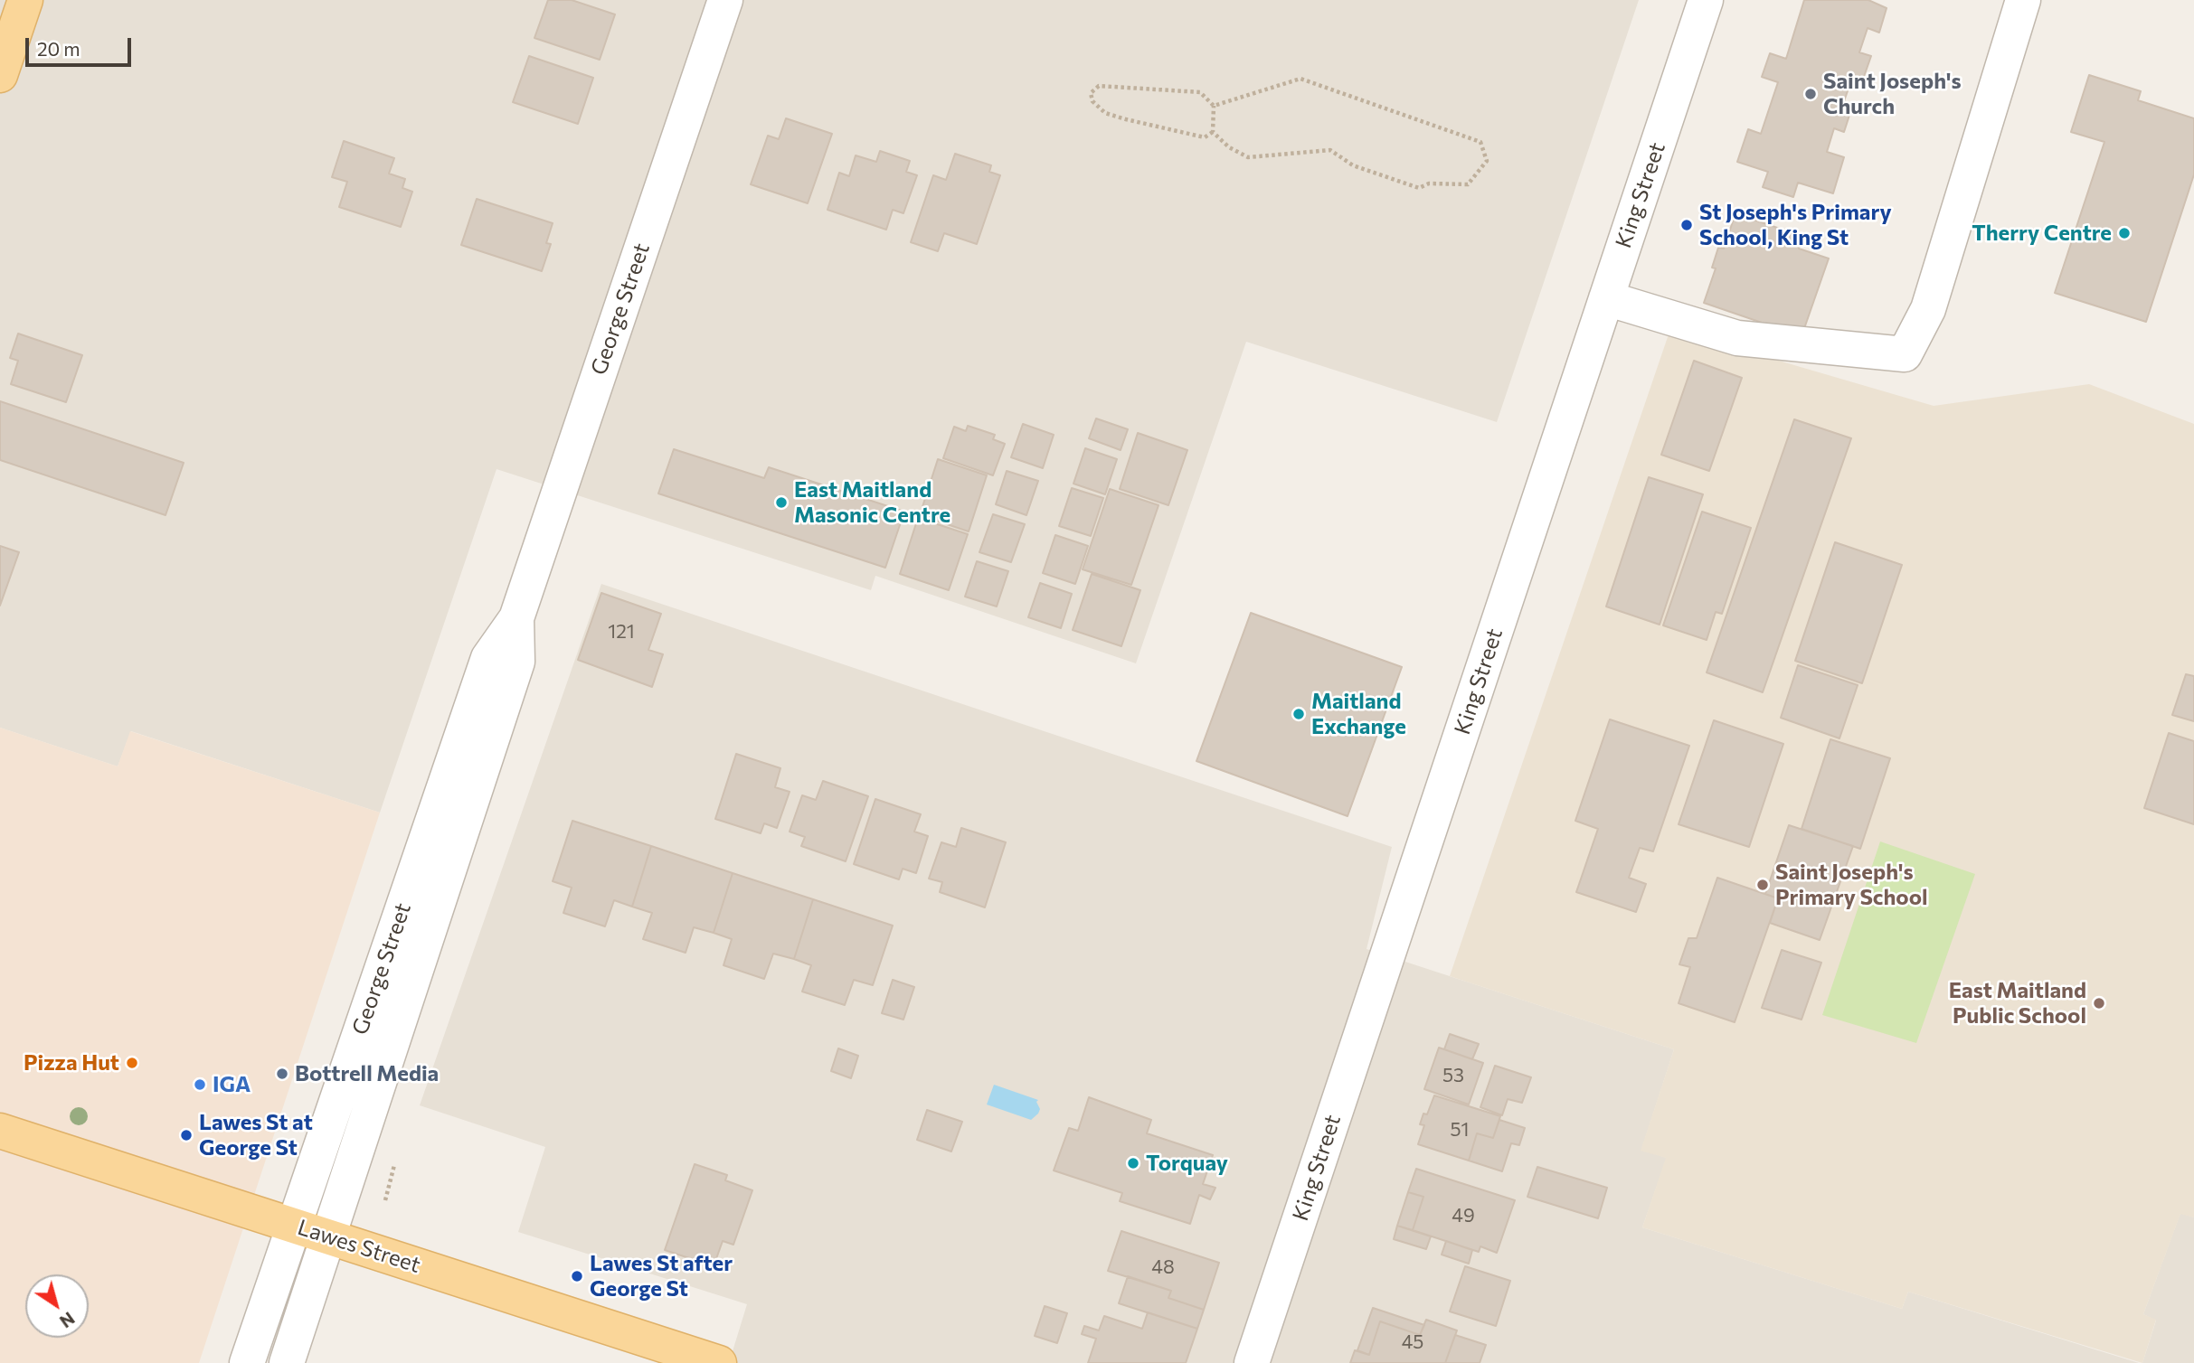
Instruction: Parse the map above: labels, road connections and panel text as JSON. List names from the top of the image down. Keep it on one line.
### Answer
{"streets":{"main road":["Lawes Street"],"street":["King Street","George Street"]},"crossings":[["George Street","Lawes Street"]],"places":["Saint Joseph's Church","St Joseph's Primary School, King St","Therry Centre","East Maitland Masonic Centre","Maitland Exchange","Saint Joseph's Primary School","East Maitland Public School","Pizza Hut","Bottrell Media","IGA","Lawes St at George St","Torquay","Lawes St after George St"],"house_numbers":["121","53","51","49","48","45"],"scale_bar":"20 m","north":"bottom right"}
